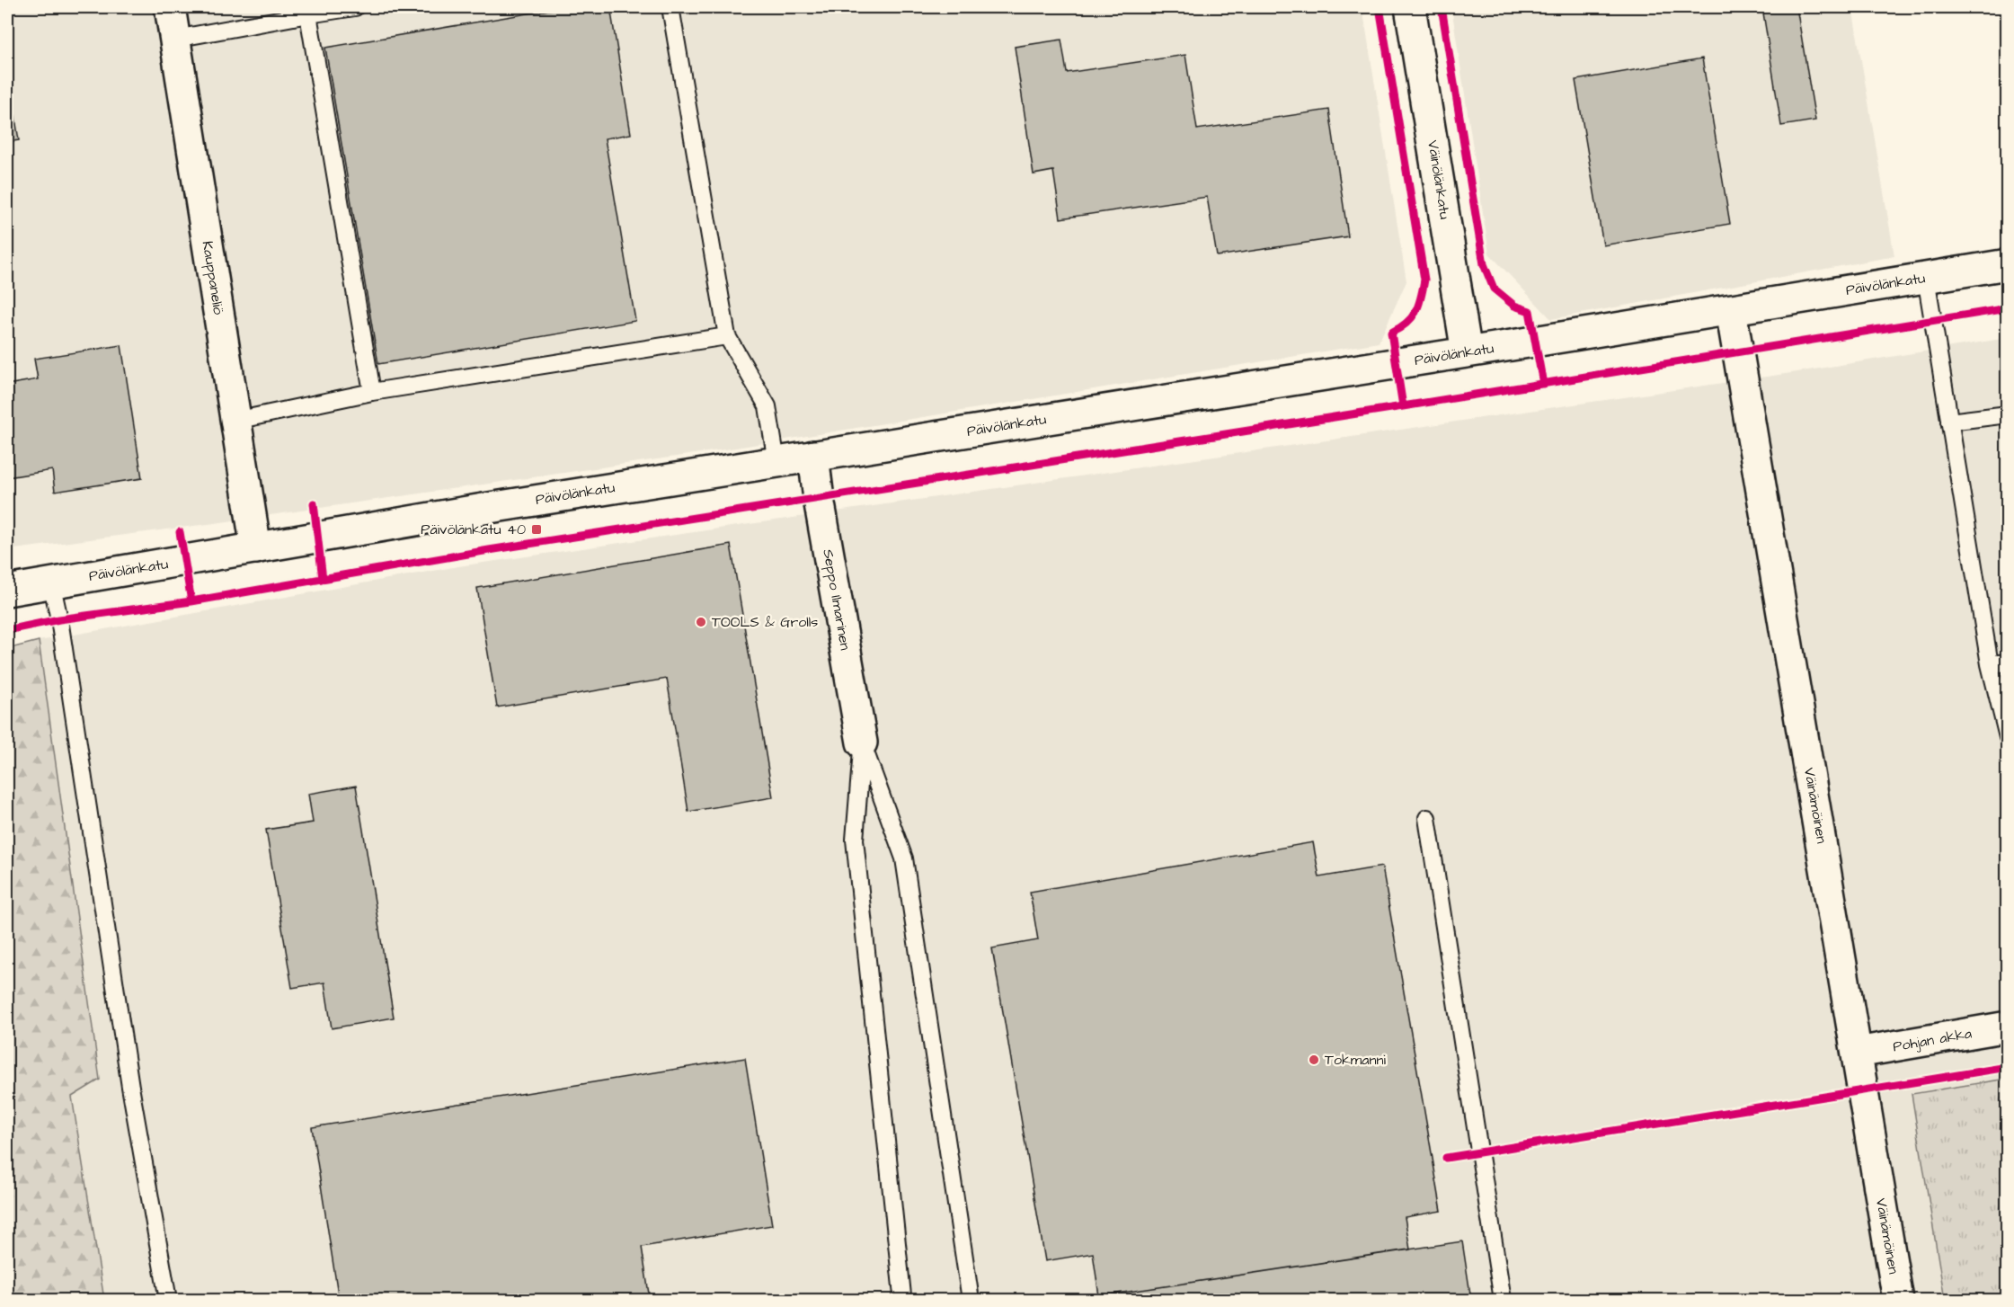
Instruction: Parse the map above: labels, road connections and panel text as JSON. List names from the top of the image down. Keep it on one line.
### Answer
{"streets":{"street":["Väinölänkatu","Kauppaneliö","Päivölänkatu","Seppo Ilmarinen","Väinämöinen","Pohjan akka"]},"crossings":[["Väinölänkatu","Päivölänkatu"],["Kauppaneliö","Päivölänkatu"],["Päivölänkatu","Seppo Ilmarinen"],["Päivölänkatu","Väinämöinen"],["Väinämöinen","Pohjan akka"]],"places":{"transit":["Päivölänkatu 40"],"other":["TOOLS & Grolls","Tokmanni"]}}
